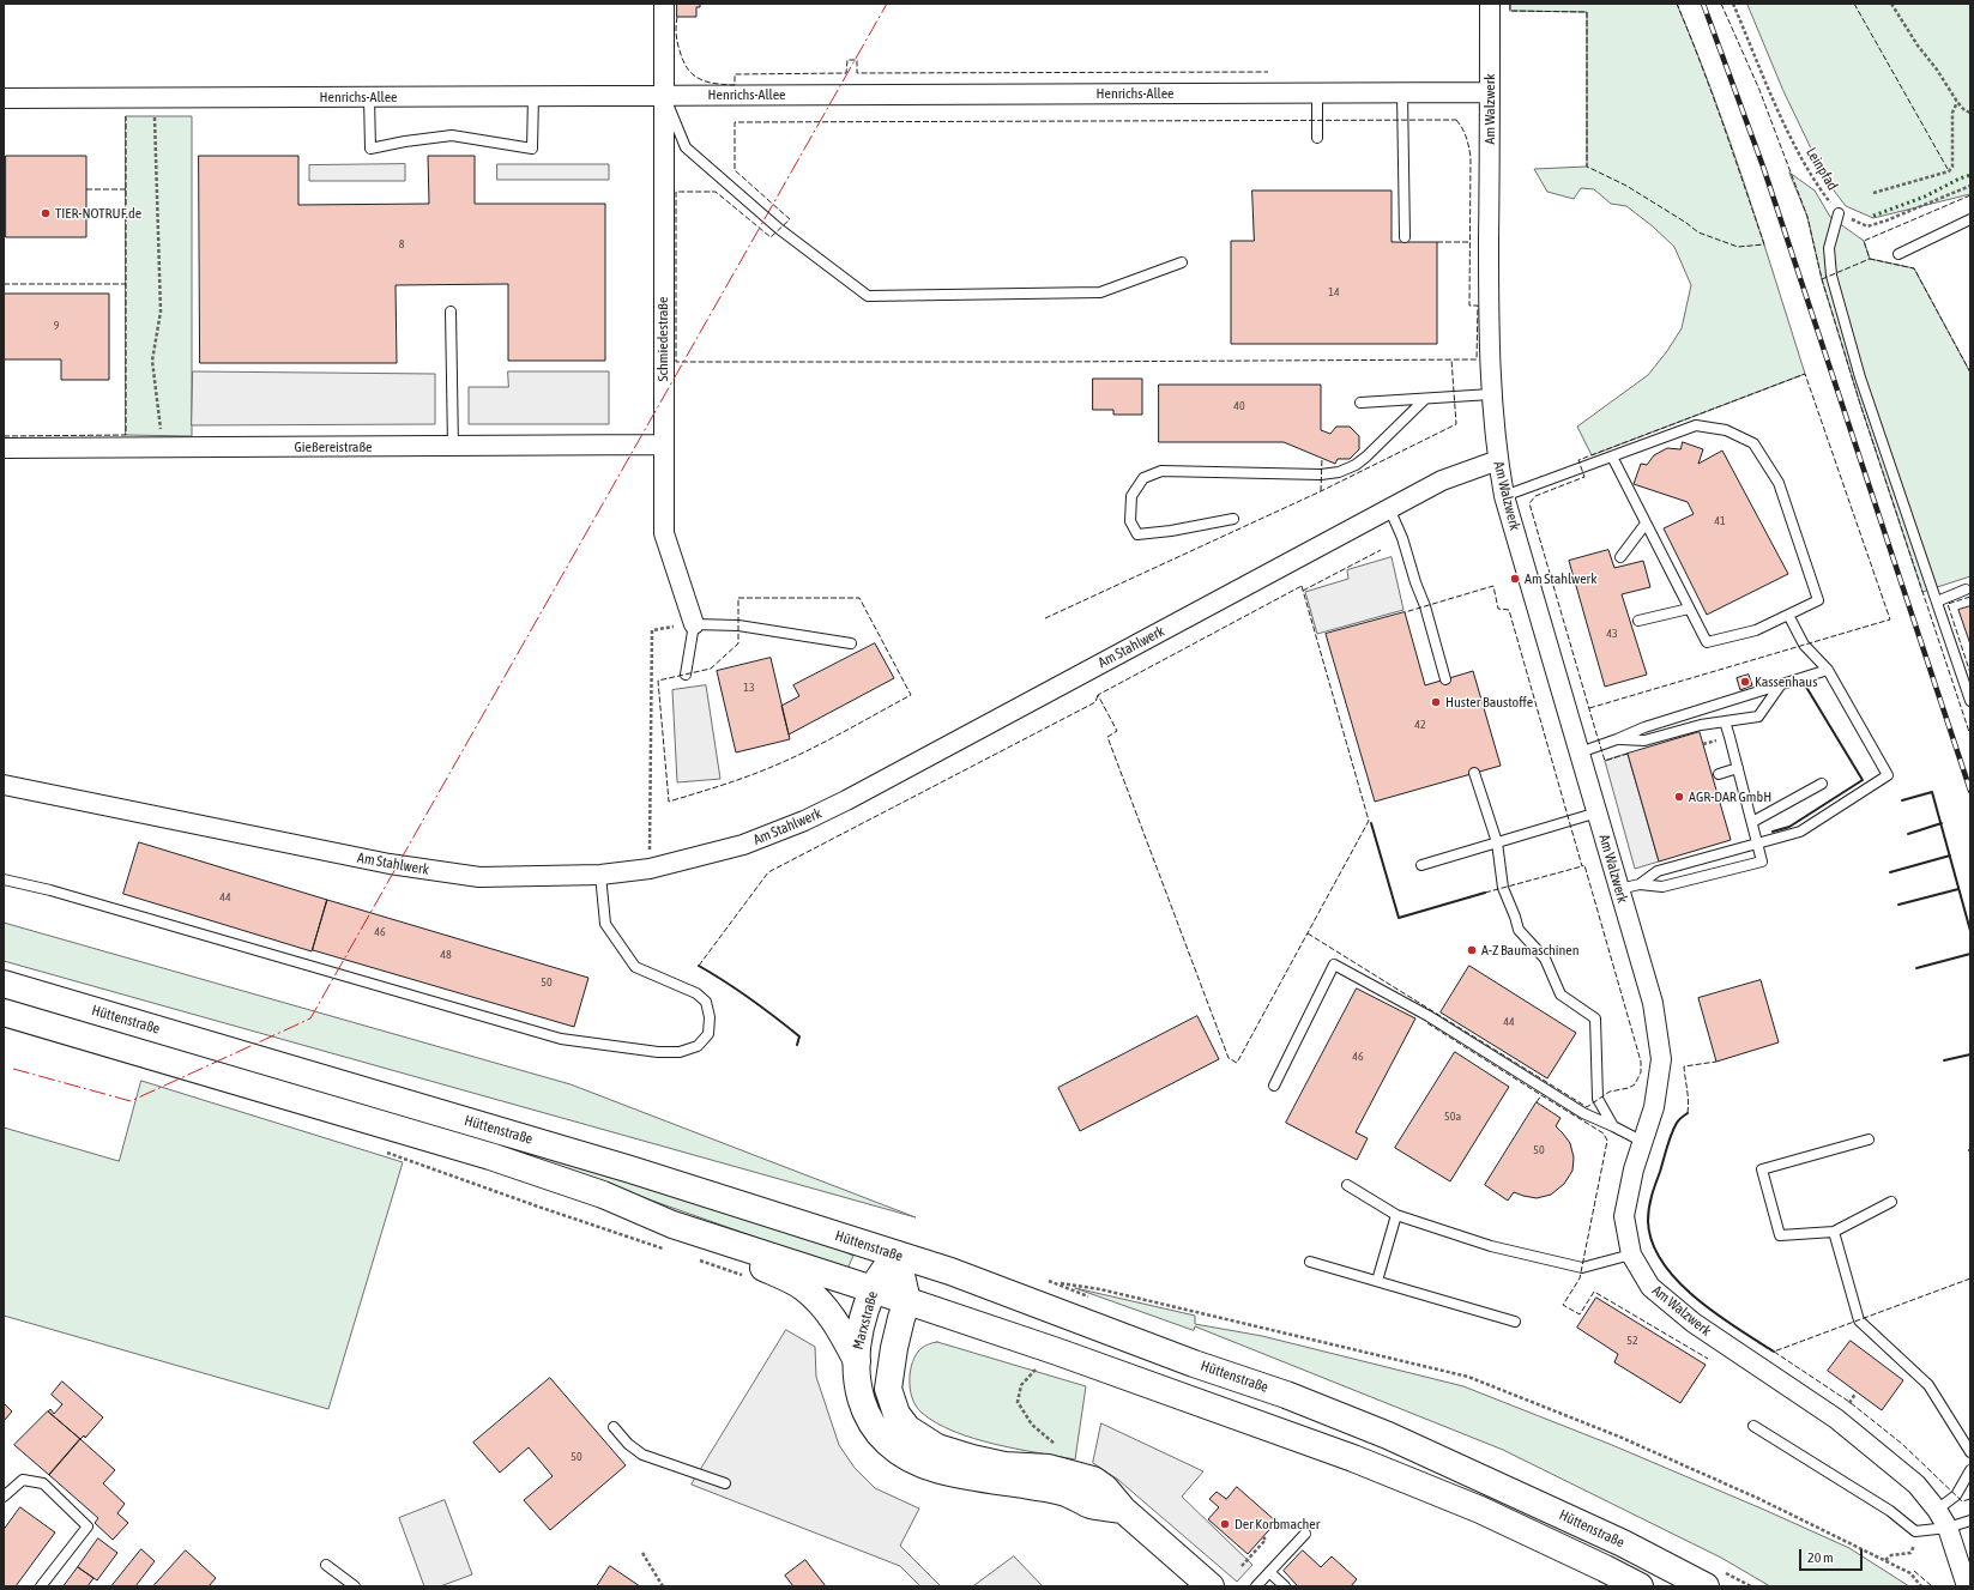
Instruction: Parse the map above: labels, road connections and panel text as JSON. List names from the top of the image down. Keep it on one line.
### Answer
{"streets":{"main road":["Hüttenstraße","Marxstraße"],"street":["Henrichs-Allee","Am Walzwerk","Schmiedestraße","Gießereistraße","Am Stahlwerk"],"path":["Leinpfad"]},"crossings":[["Henrichs-Allee","Am Walzwerk"],["Henrichs-Allee","Schmiedestraße"],["Am Walzwerk","Am Stahlwerk"],["Schmiedestraße","Gießereistraße"],["Hüttenstraße","Marxstraße"]],"places":["TIER-NOTRUF.de","Am Stahlwerk","Kassenhaus","Huster Baustoffe","AGR-DAR GmbH","A-Z Baumaschinen","Der Korbmacher"],"house_numbers":["8","14","9","40","41","43","13","42","44","46","48","50","44","46","50a","50","52","50"],"scale_bar":"20 m"}
